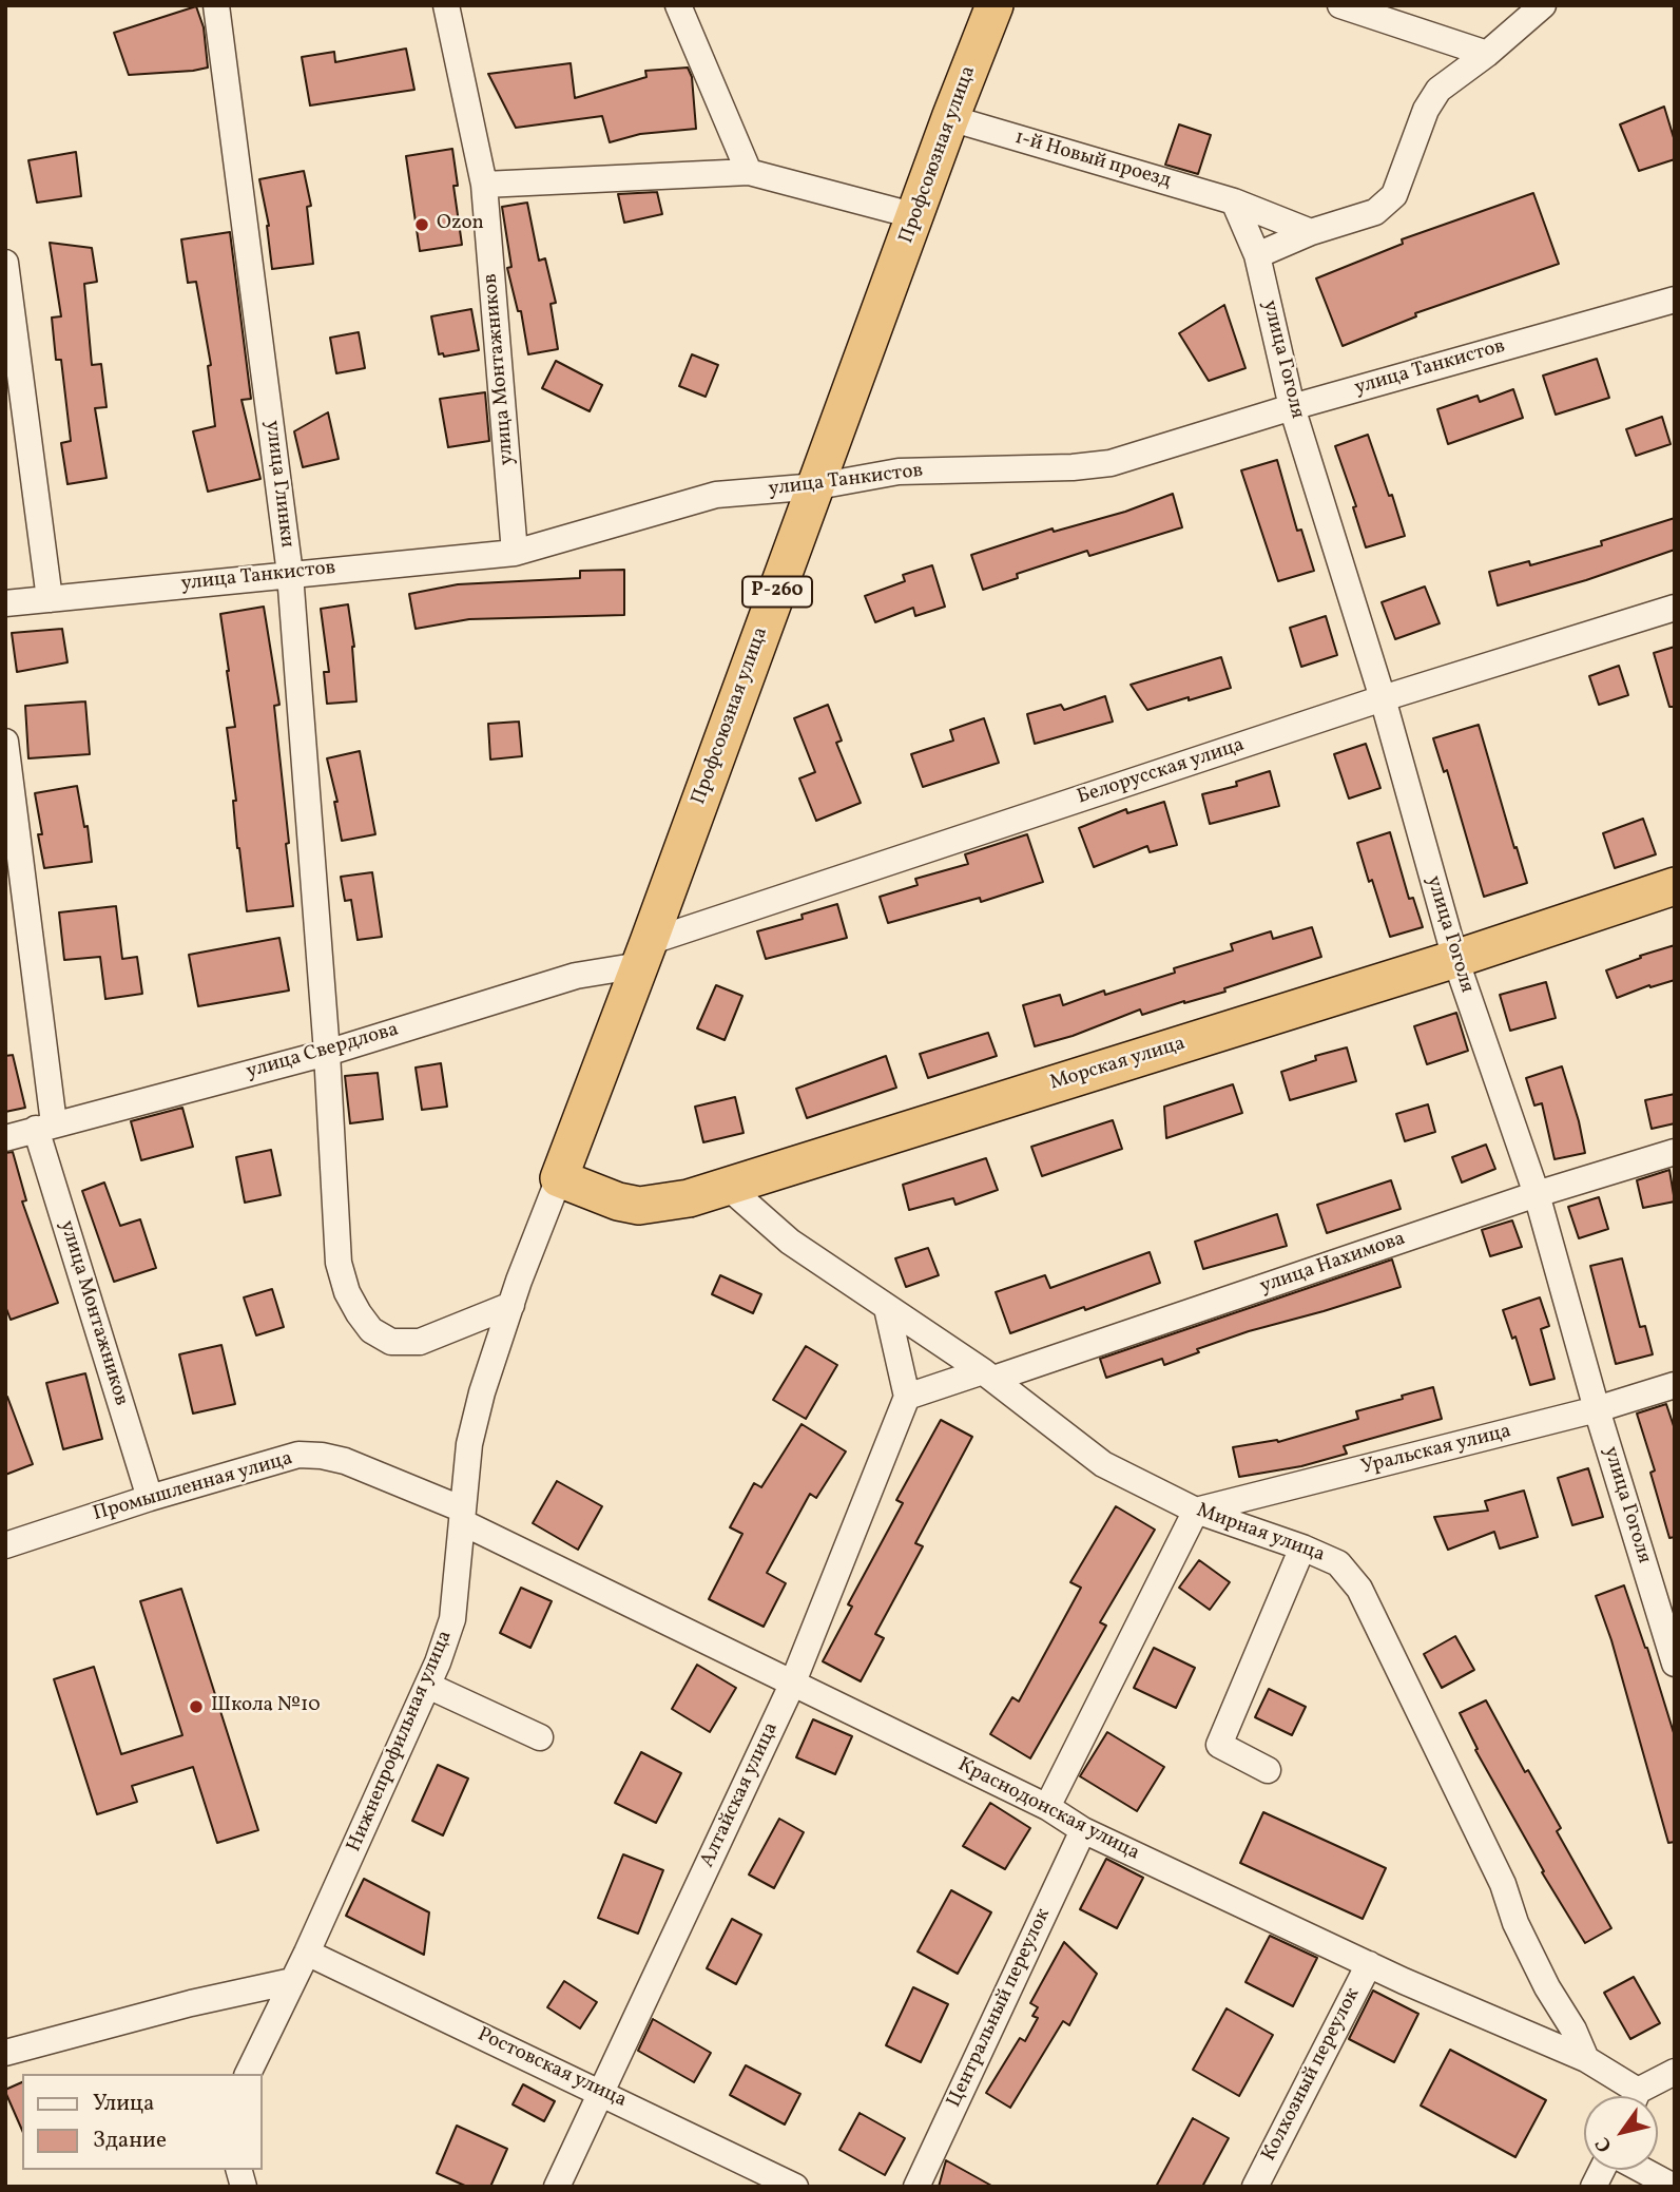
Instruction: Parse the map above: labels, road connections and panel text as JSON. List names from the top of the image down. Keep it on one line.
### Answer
{"streets":{"highway":["Профсоюзная улица","Р-260","Морская улица"],"street":["1-й Новый проезд","улица Гоголя","улица Танкистов","улица Монтажников","улица Глинки","Белорусская улица","улица Свердлова","улица Нахимова","Уральская улица","Промышленная улица","Мирная улица","Нижнепрофильная улица","Алтайская улица","Краснодонская улица","Центральный переулок","Ростовская улица","Колхозный переулок"]},"crossings":[["Профсоюзная улица","1-й Новый проезд"],["Профсоюзная улица","улица Танкистов"],["Профсоюзная улица","Белорусская улица"],["Профсоюзная улица","улица Свердлова"],["Профсоюзная улица","Морская улица"],["Профсоюзная улица","Нижнепрофильная улица"],["1-й Новый проезд","улица Гоголя"],["улица Гоголя","улица Танкистов"],["улица Гоголя","Белорусская улица"],["улица Гоголя","Морская улица"],["улица Гоголя","улица Нахимова"],["улица Гоголя","Уральская улица"],["улица Танкистов","улица Монтажников"],["улица Танкистов","улица Глинки"],["улица Монтажников","улица Свердлова"],["улица Монтажников","Промышленная улица"],["улица Глинки","улица Свердлова"],["улица Глинки","Нижнепрофильная улица"],["Белорусская улица","улица Свердлова"],["Морская улица","Мирная улица"],["Морская улица","Нижнепрофильная улица"],["улица Нахимова","Мирная улица"],["улица Нахимова","Алтайская улица"],["Уральская улица","Мирная улица"],["Промышленная улица","Нижнепрофильная улица"],["Промышленная улица","Краснодонская улица"],["Мирная улица","Краснодонская улица"],["Нижнепрофильная улица","Краснодонская улица"],["Нижнепрофильная улица","Ростовская улица"],["Алтайская улица","Краснодонская улица"],["Алтайская улица","Ростовская улица"],["Краснодонская улица","Центральный переулок"],["Краснодонская улица","Колхозный переулок"]],"places":["Ozon","Школа №10"],"legend":["Улица","Здание"],"north":"bottom left"}
